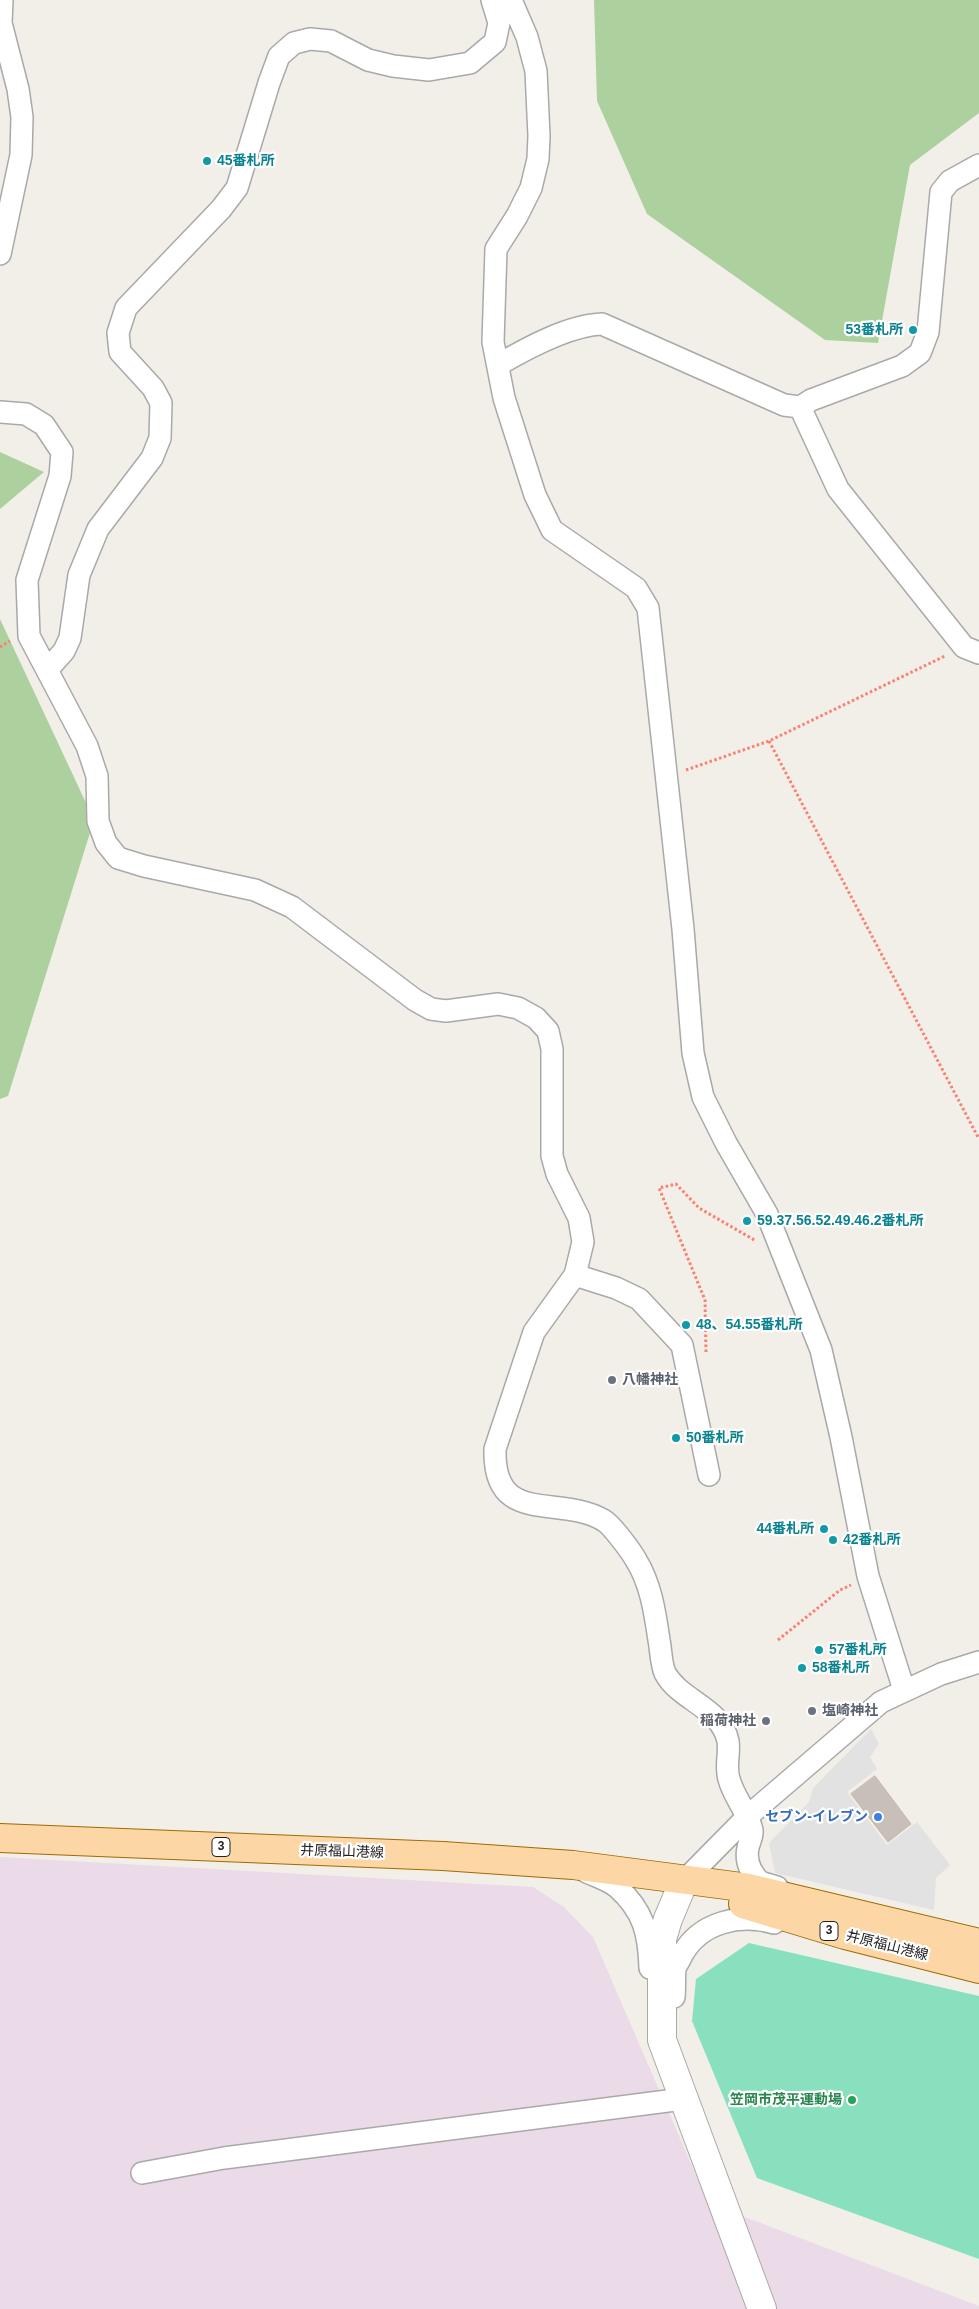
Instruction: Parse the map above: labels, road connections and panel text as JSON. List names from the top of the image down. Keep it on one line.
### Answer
{"streets":{"main road":["3","井原福山港線"]},"places":["45番札所","53番札所","59.37.56.52.49.46.2番札所","48、54.55番札所","八幡神社","50番札所","44番札所","42番札所","57番札所","58番札所","塩崎神社","稲荷神社","セブン-イレブン","笠岡市茂平運動場"]}
